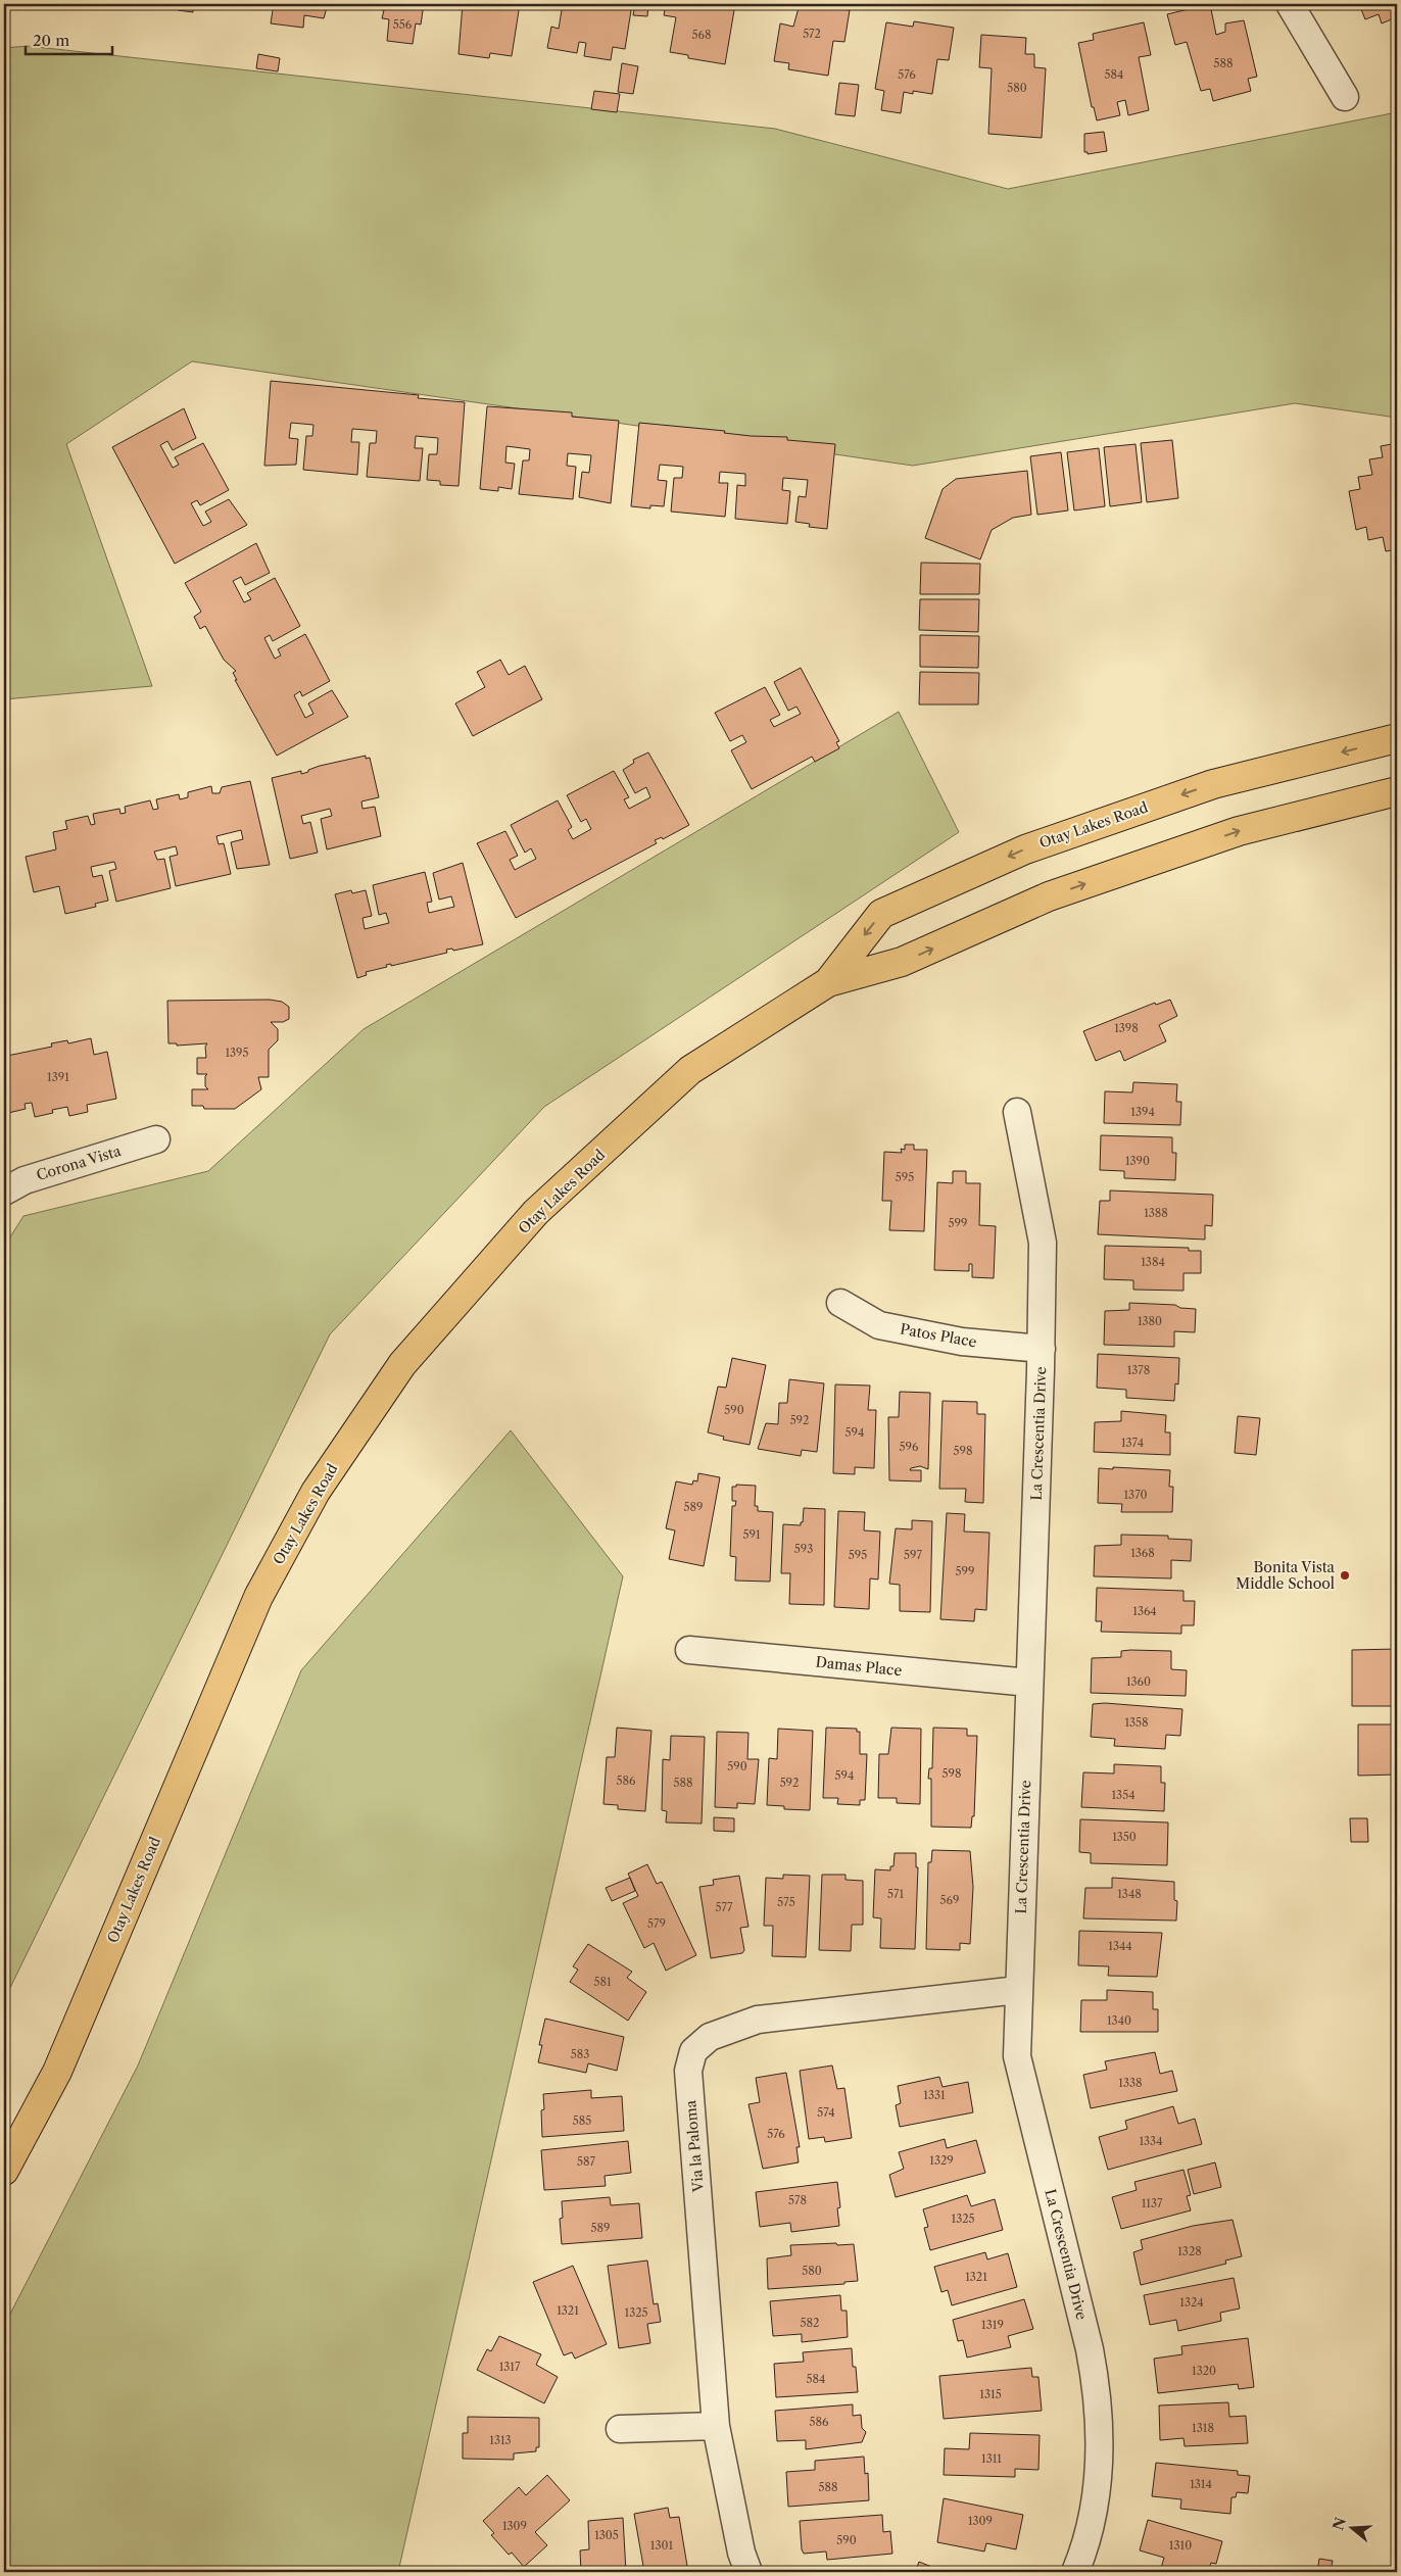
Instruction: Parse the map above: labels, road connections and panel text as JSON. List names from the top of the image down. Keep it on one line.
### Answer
{"streets":{"main road":["Otay Lakes Road"],"street":["Corona Vista","Patos Place","La Crescentia Drive","Damas Place","Via la Paloma"]},"crossings":[["Patos Place","La Crescentia Drive"],["La Crescentia Drive","Damas Place"],["La Crescentia Drive","Via la Paloma"]],"places":["Bonita Vista Middle School"],"house_numbers":["556","572","568","588","576","584","580","1398","1395","1391","1394","1390","595","1388","599","1384","1380","1378","590","592","594","1374","596","598","1370","589","591","593","1368","595","597","599","1364","1360","1358","590","598","594","586","588","592","1354","1350","571","1348","569","575","577","579","1344","581","1340","583","1338","1331","574","585","576","1334","1329","587","578","1137","1325","589","1328","580","1321","1324","1321","1325","582","1319","1317","1320","584","1315","586","1318","1313","1311","1314","588","1309","1309","1305","590","1301","1310"],"scale_bar":"20 m","north":"left"}
